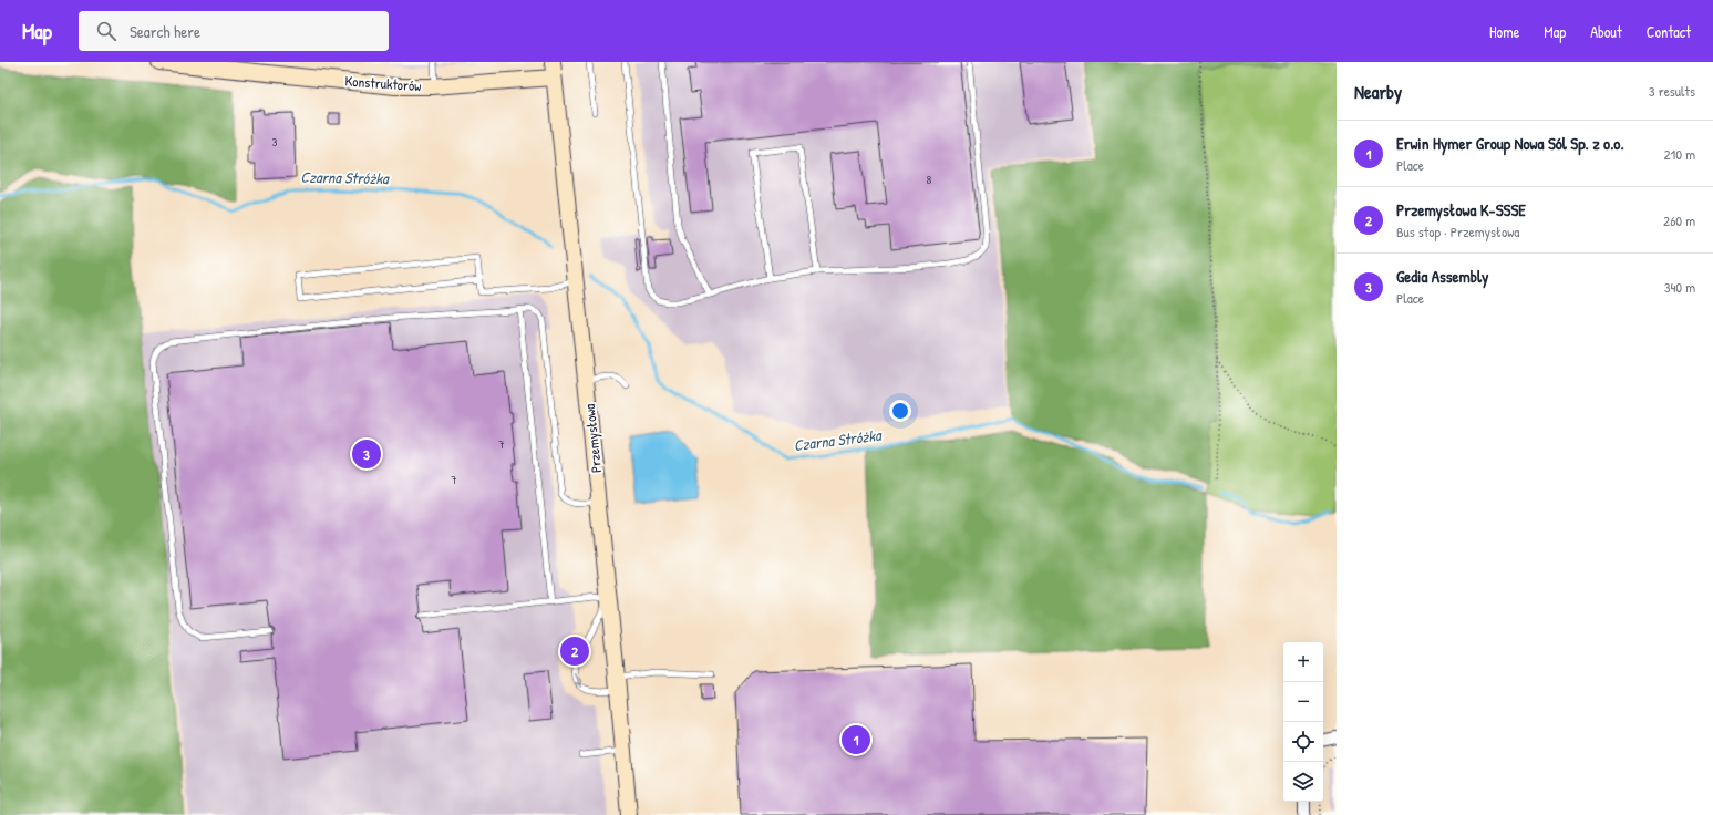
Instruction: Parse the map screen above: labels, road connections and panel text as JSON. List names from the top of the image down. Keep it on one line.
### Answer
{"streets":{"street":["Konstruktorów","Przemysłowa"]},"crossings":[["Konstruktorów","Przemysłowa"]],"water":["Czarna Stróżka"],"house_numbers":["3","8","7","7"],"page":{"header":"Map","search":"Search here","nav":["Home","Map","About","Contact"],"heading":["Nearby","3 results"],"list":[{"mark":"1","name":"Erwin Hymer Group Nowa Sól Sp. z o.o.","note":"Place","value":"210 m"},{"mark":"2","name":"Przemysłowa K-SSSE","note":"Bus stop · Przemysłowa","value":"260 m"},{"mark":"3","name":"Gedia Assembly","note":"Place","value":"340 m"}],"pins":["3","2","1"],"map_buttons":["+","−"]}}
